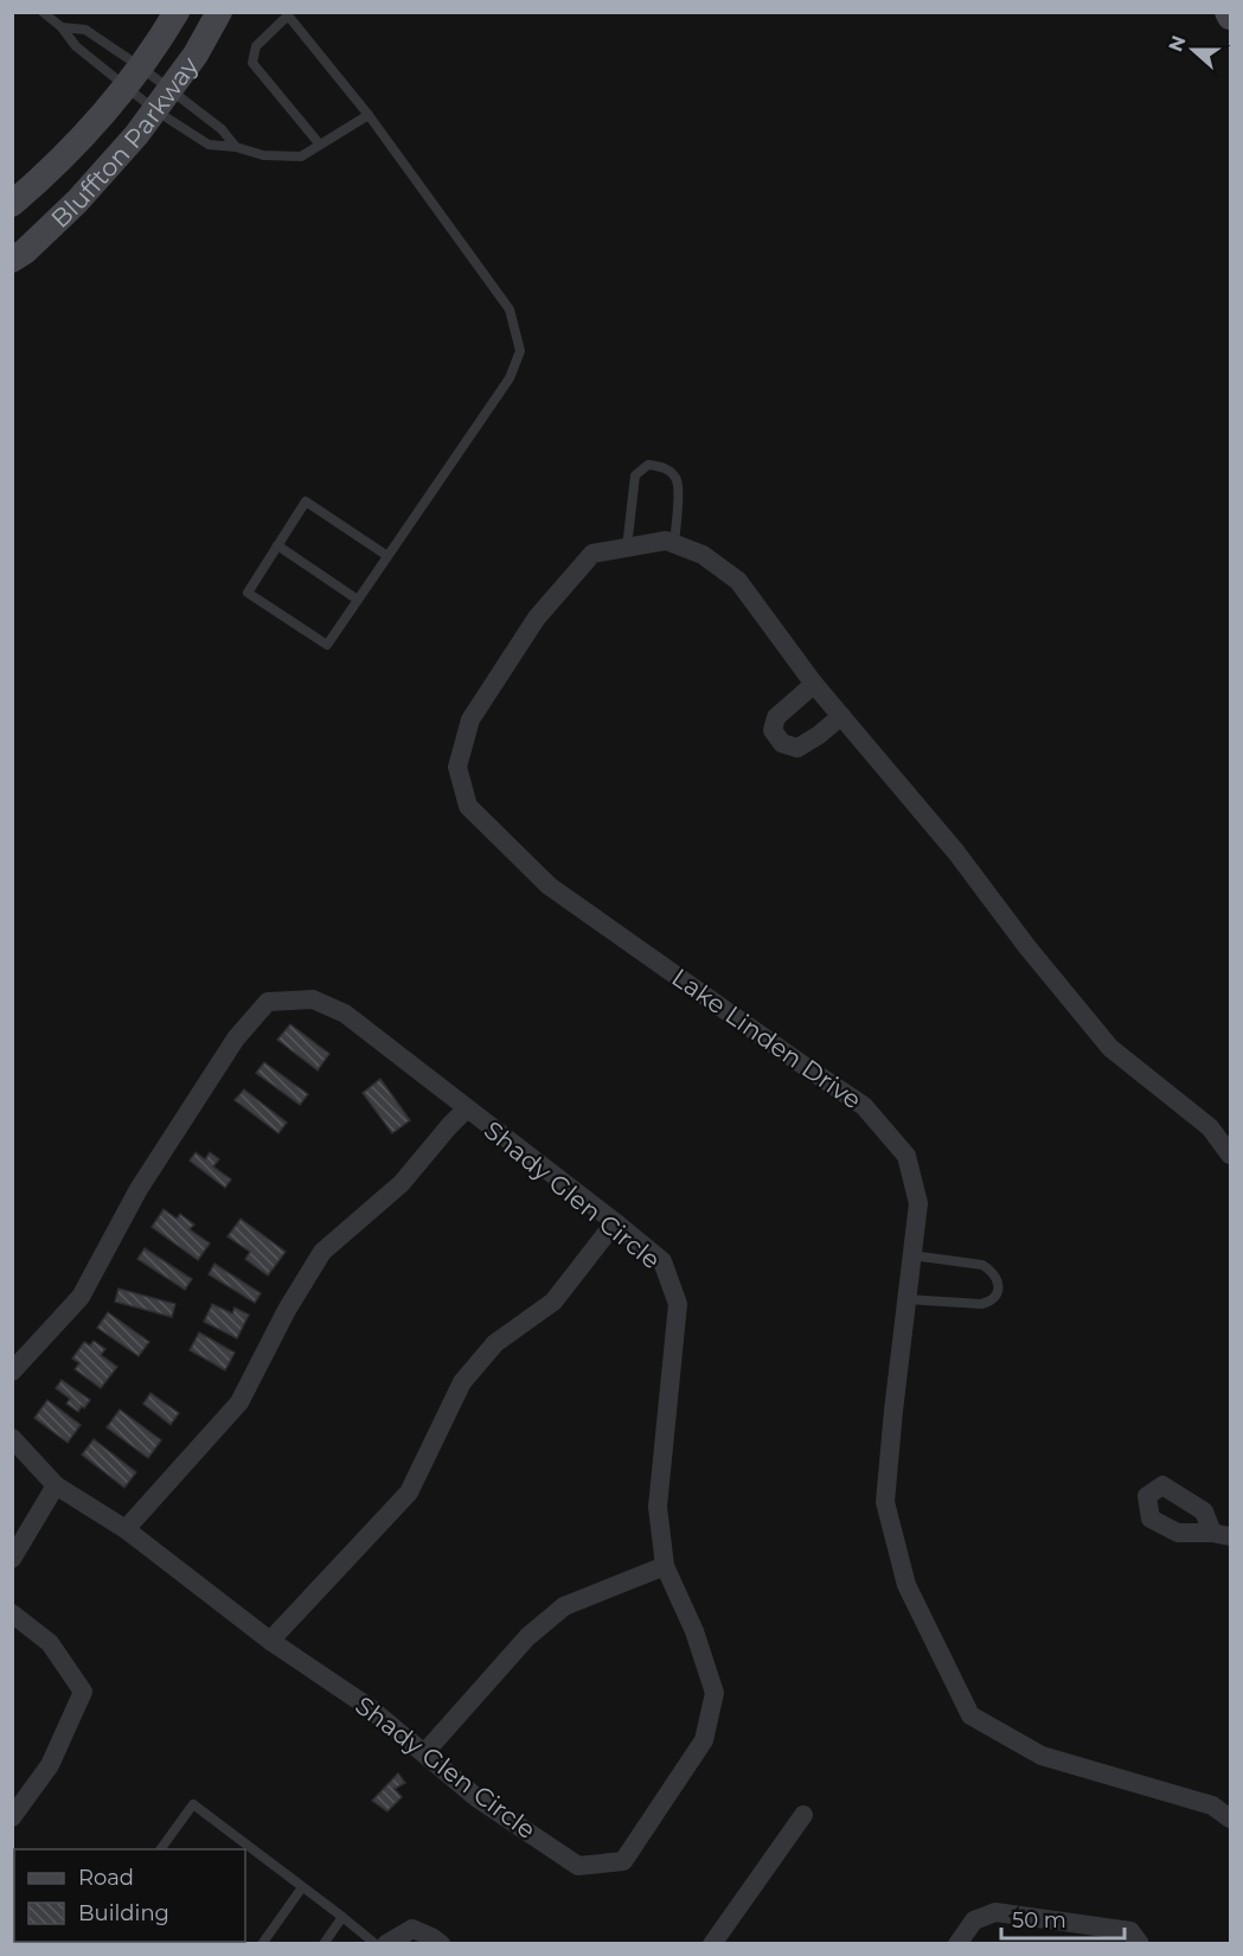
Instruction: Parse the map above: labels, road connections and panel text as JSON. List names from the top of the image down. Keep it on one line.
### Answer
{"streets":{"main road":["Bluffton Parkway"],"street":["Lake Linden Drive","Shady Glen Circle"]},"legend":["Road","Building"],"scale_bar":"50 m","north":"left"}
